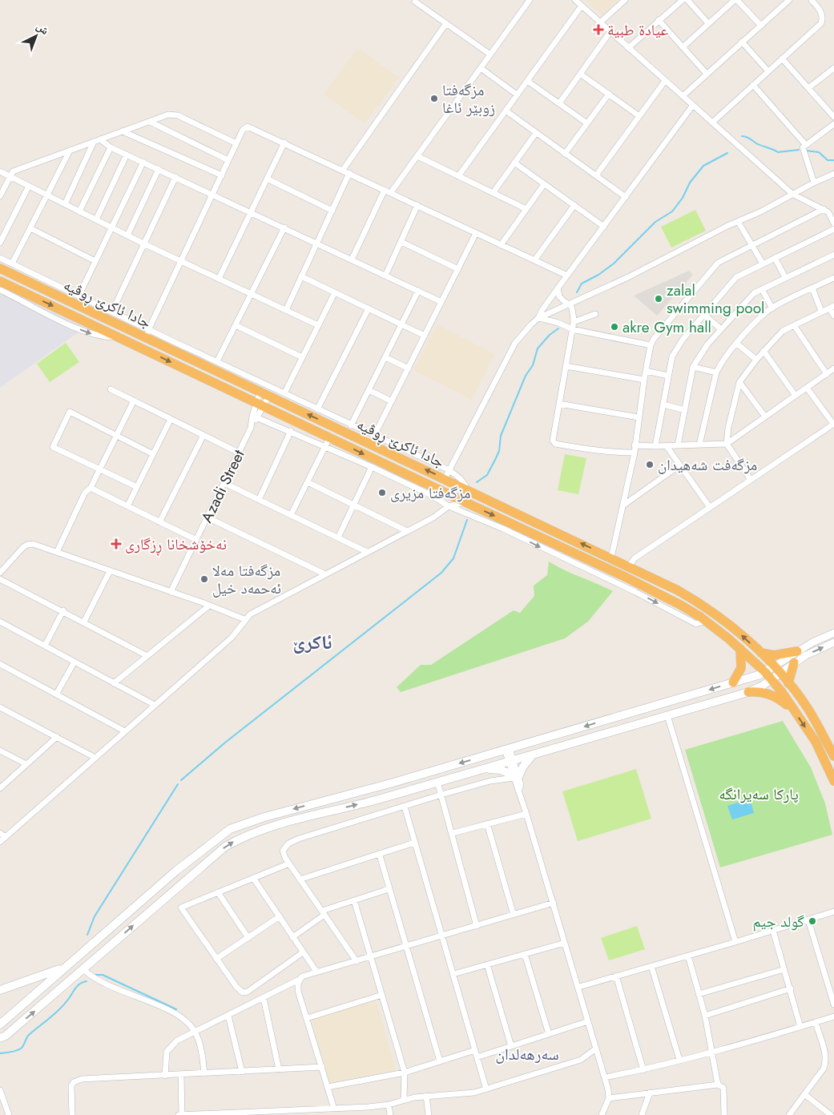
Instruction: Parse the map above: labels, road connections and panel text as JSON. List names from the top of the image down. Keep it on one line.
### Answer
{"streets":{"highway":["جادا ئاکرێ ڕوڤیە"],"street":["Azadi Street"]},"crossings":[["جادا ئاکرێ ڕوڤیە","Azadi Street"]],"districts":["ئاکرێ","سەرهەلدان"],"parks":["پارکا سەیرانگه"],"places":{"health":["عيادة طبية","نەخۆشخانا ڕزگاری"],"other":["مزگەفتا زوبێر ئاغا","zalal swimming pool","akre Gym hall","مزگەفت شه‌هيدان","مزگەفتا مزیری","مزگەفتا مەلا ئەحمەد خیل","گولد جیم"]},"north":"top right"}
